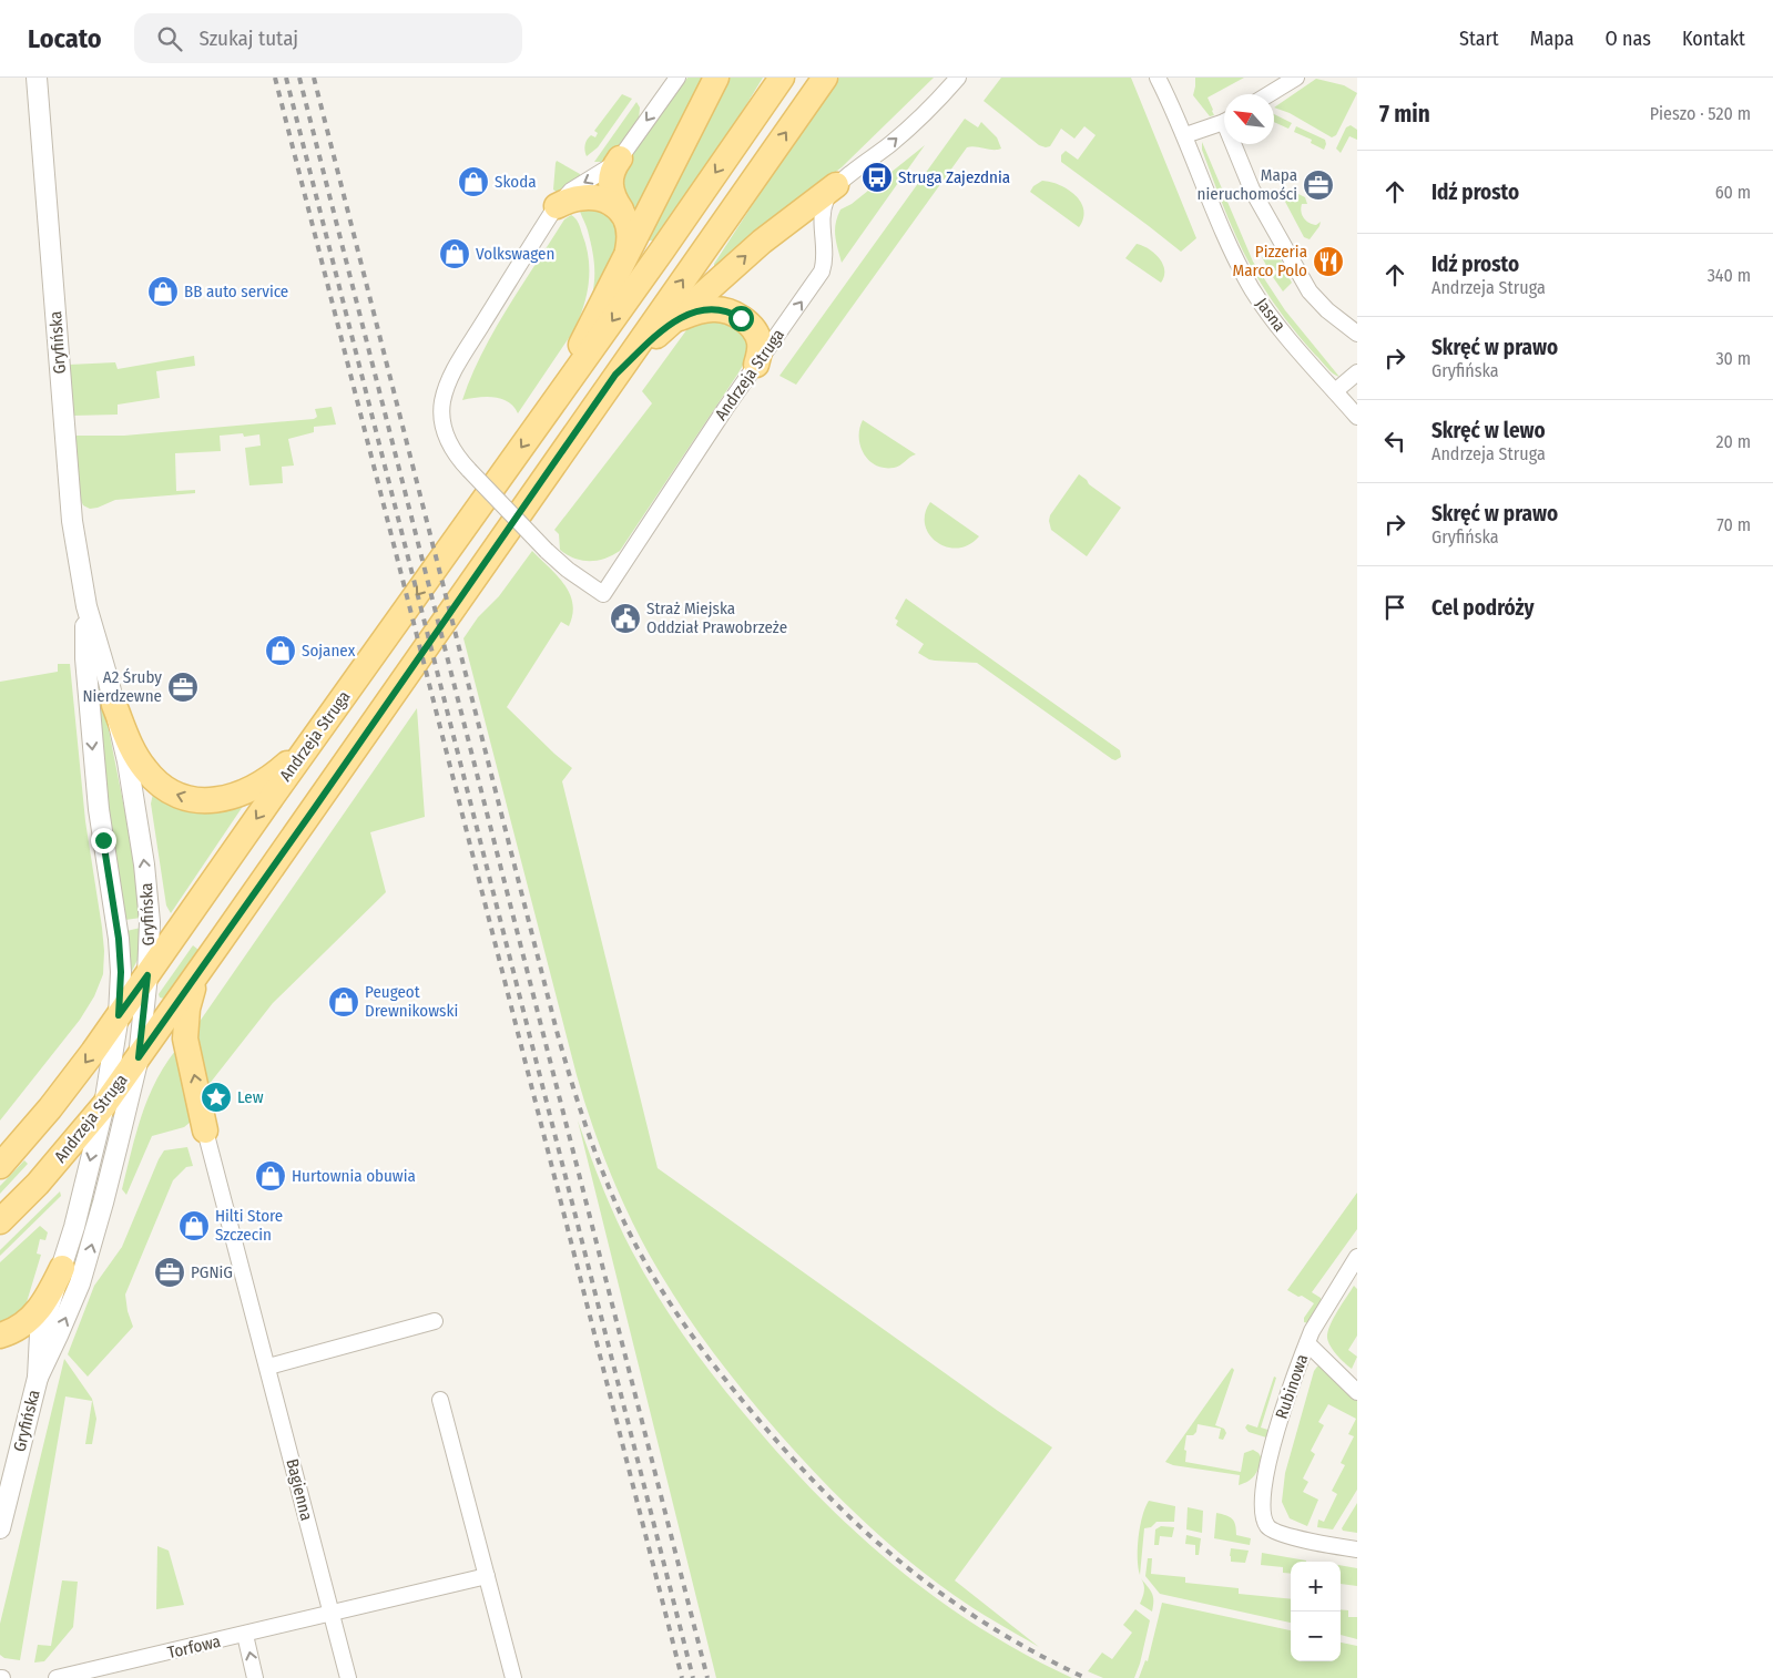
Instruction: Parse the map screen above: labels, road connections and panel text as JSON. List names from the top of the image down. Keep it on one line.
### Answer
{"streets":{"main road":["Andrzeja Struga"],"street":["Jasna","Gryfińska","Rubinowa","Bagienna","Torfowa"]},"crossings":[["Gryfińska","Andrzeja Struga"],["Bagienna","Torfowa"]],"places":{"bus stop":["Struga Zajezdnia"],"shop":["Skoda","Volkswagen","BB auto service","Sojanex","Peugeot Drewnikowski","Hurtownia obuwia","Hilti Store Szczecin"],"office":["Mapa nieruchomości","A2 Śruby Nierdzewne","PGNiG"],"restaurant":["Pizzeria Marco Polo"],"public building":["Straż Miejska Oddział Prawobrzeże"],"place":["Lew"]},"north":"top left","page":{"header":"Locato","search":"Szukaj tutaj","nav":["Start","Mapa","O nas","Kontakt"],"heading":["7 min","Pieszo · 520 m"],"list":[["Idź prosto","60 m"],["Idź prosto","Andrzeja Struga","340 m"],["Skręć w prawo","Gryfińska","30 m"],["Skręć w lewo","Andrzeja Struga","20 m"],["Skręć w prawo","Gryfińska","70 m"],"Cel podróży"],"map_buttons":["+","−"]}}
